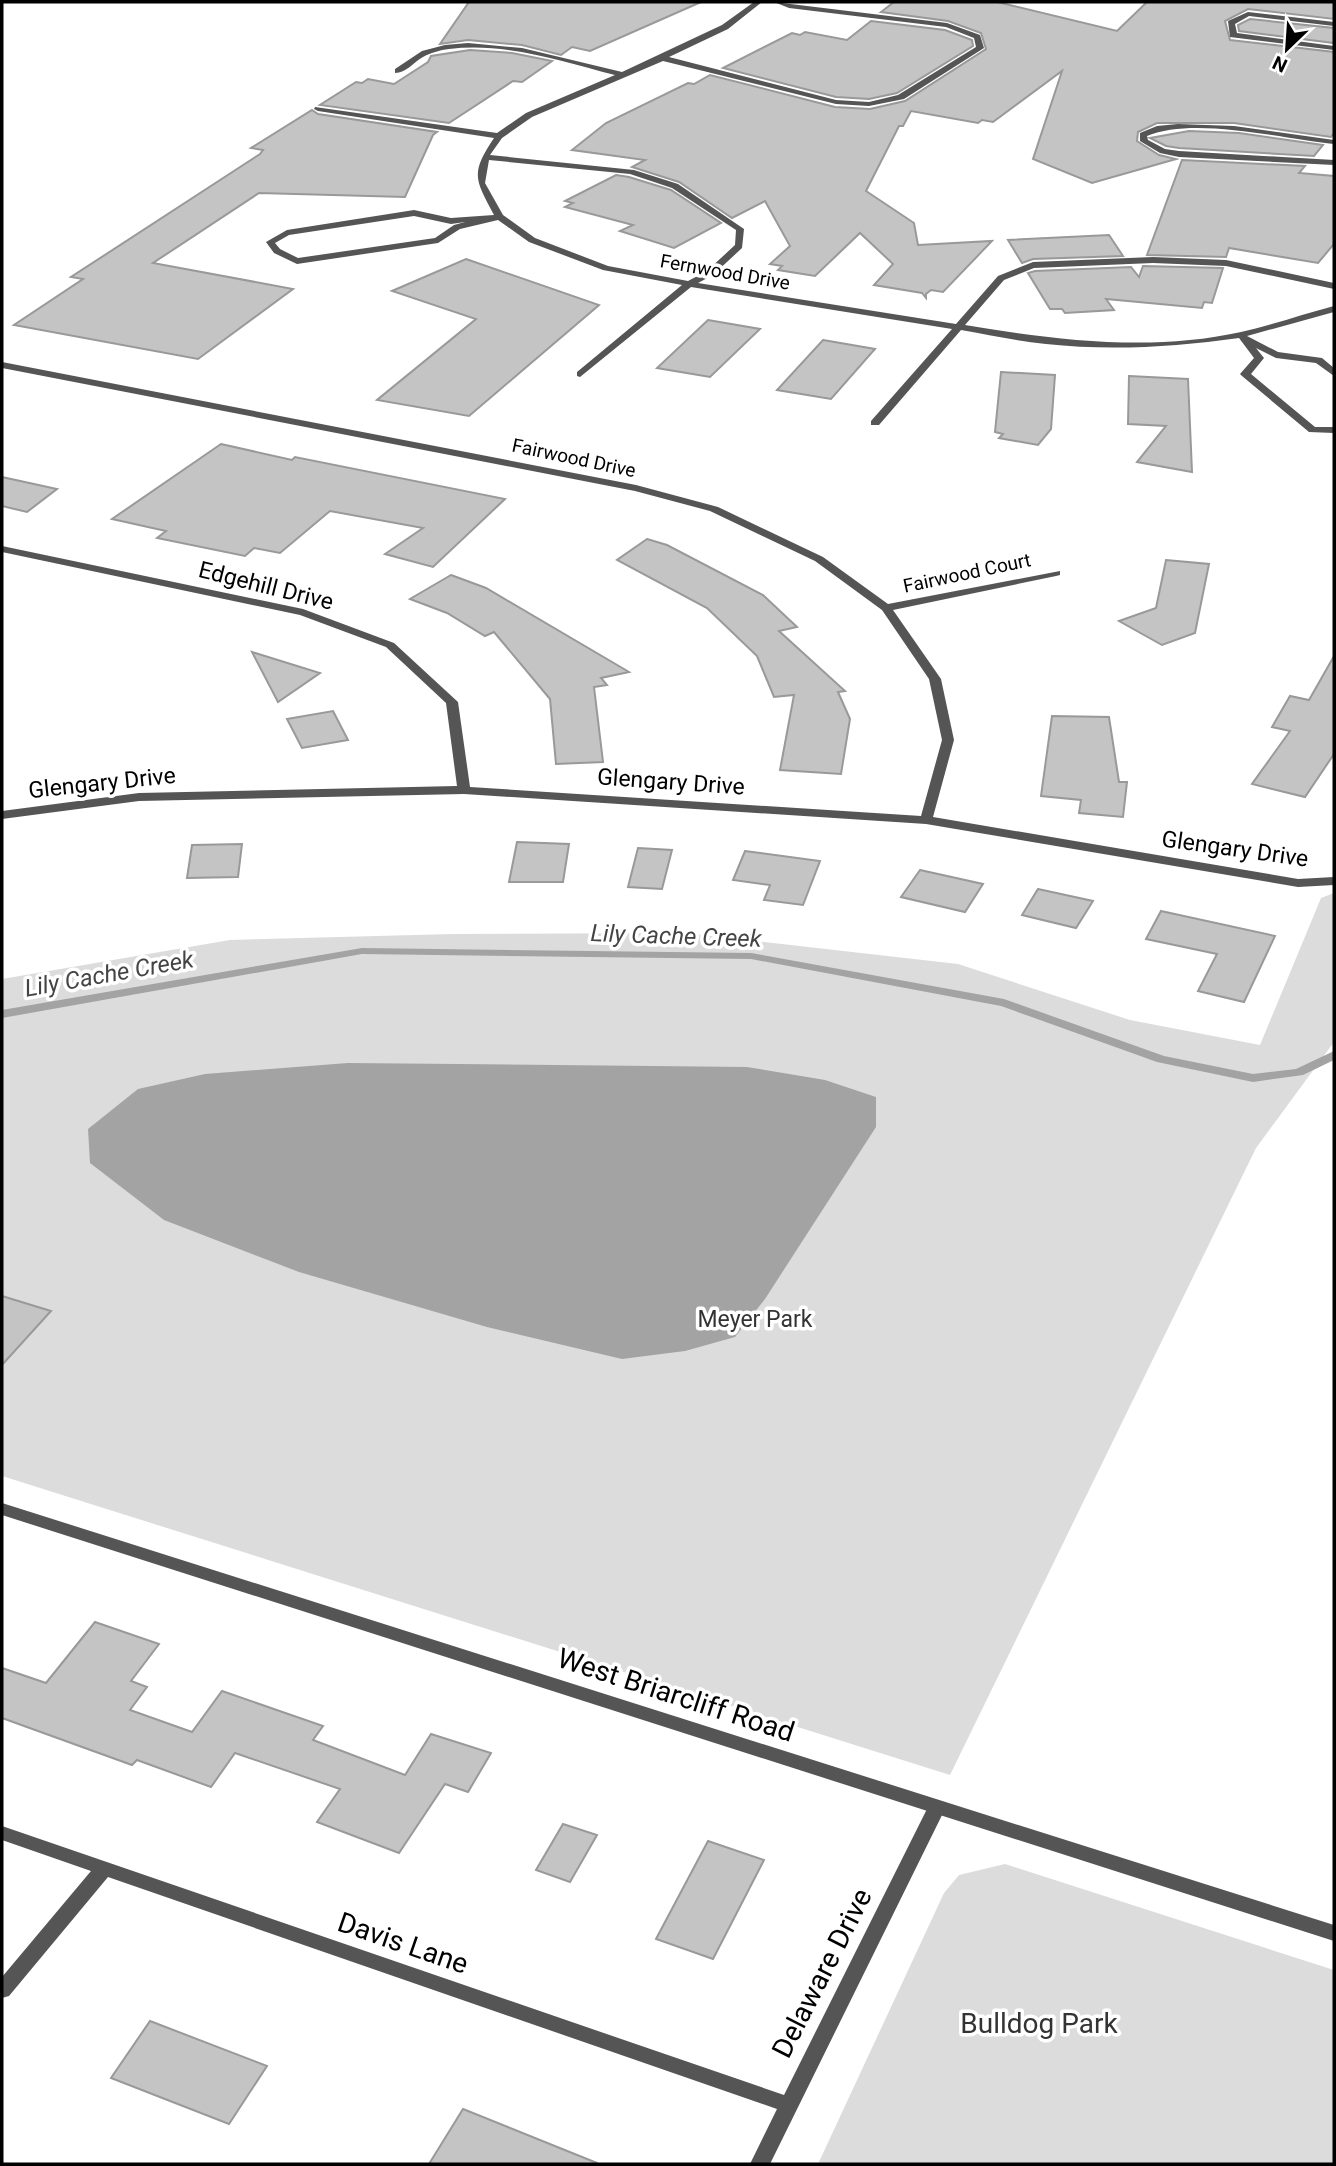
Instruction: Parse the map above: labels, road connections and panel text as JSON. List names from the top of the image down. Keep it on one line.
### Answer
{"streets":{"street":["Fernwood Drive","Fairwood Drive","Fairwood Court","Edgehill Drive","Glengary Drive","West Briarcliff Road","Davis Lane","Delaware Drive"]},"crossings":[["Fairwood Drive","Fairwood Court"],["Fairwood Drive","Glengary Drive"],["Edgehill Drive","Glengary Drive"],["West Briarcliff Road","Delaware Drive"],["Davis Lane","Delaware Drive"]],"water":["Lily Cache Creek"],"parks":["Meyer Park","Bulldog Park"],"north":"bottom left"}
